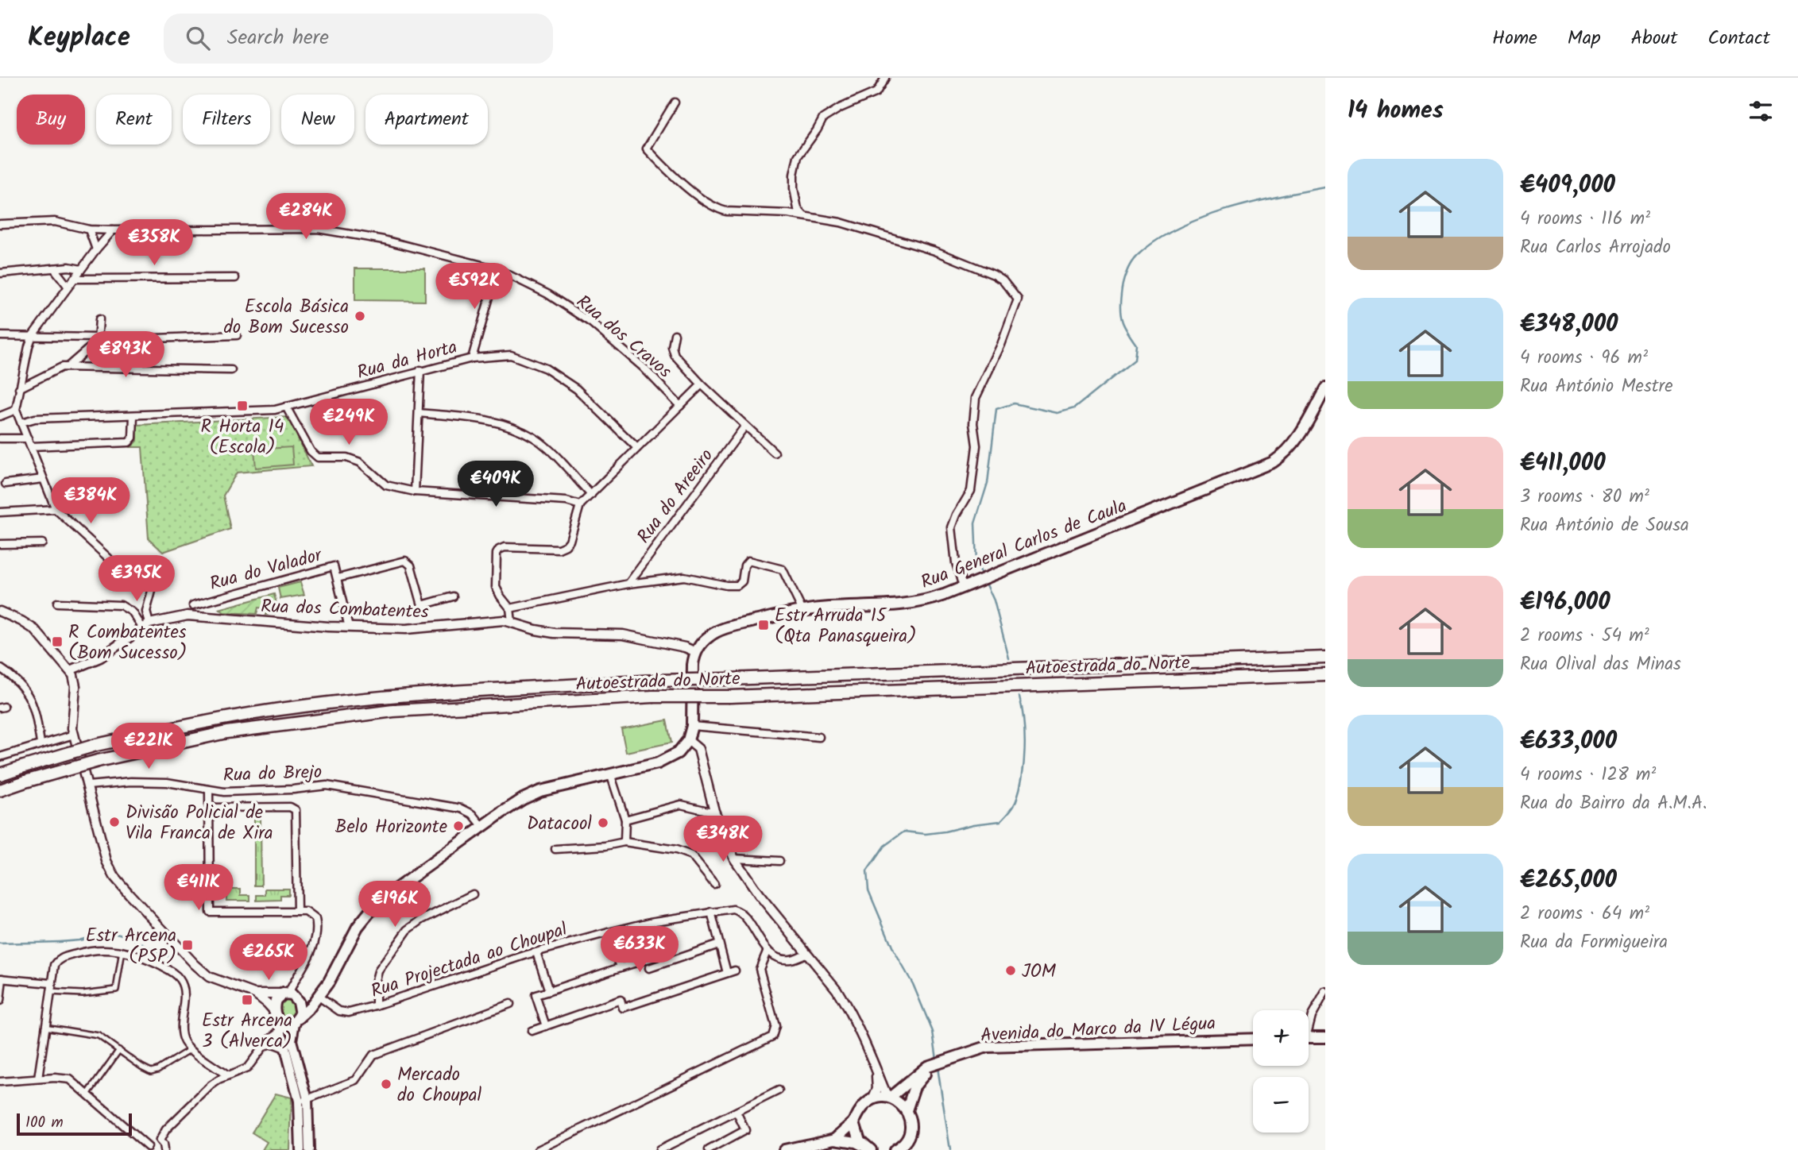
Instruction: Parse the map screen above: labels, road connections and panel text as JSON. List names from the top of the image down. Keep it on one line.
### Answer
{"streets":{"highway":["Autoestrada do Norte"],"main road":["Rua General Carlos de Caula","Avenida do Marco da IV Légua"],"street":["Rua dos Cravos","Rua da Horta","Rua do Areeiro","Rua do Valador","Rua dos Combatentes","Rua do Brejo","Rua Projectada ao Choupal"]},"crossings":[["Rua General Carlos de Caula","Rua dos Combatentes"],["Rua do Valador","Rua dos Combatentes"]],"places":{"other":["Escola Básica do Bom Sucesso","Divisão Policial de Vila Franca de Xira","Datacool","Belo Horizonte","JOM","Mercado do Choupal"],"transit":["R Horta 14 (Escola)","Estr Arruda 15 (Qta Panasqueira)","R Combatentes (Bom Sucesso)","Estr Arcena (PSP)","Estr Arcena 3 (Alverca)"]},"scale_bar":"100 m","page":{"header":"Keyplace","search":"Search here","nav":["Home","Map","About","Contact"],"heading":"14 homes","chip":["Buy","Rent","Filters","New","Apartment"],"list":[{"name":"€409,000","note":"4 rooms · 116 m² · Rua Carlos Arrojado"},{"name":"€348,000","note":"4 rooms · 96 m² · Rua António Mestre"},{"name":"€411,000","note":"3 rooms · 80 m² · Rua António de Sousa"},{"name":"€196,000","note":"2 rooms · 54 m² · Rua Olival das Minas"},{"name":"€633,000","note":"4 rooms · 128 m² · Rua do Bairro da A.M.A."},{"name":"€265,000","note":"2 rooms · 64 m² · Rua da Formigueira"}],"price":["€284K","€358K","€592K","€893K","€249K","€409K","€384K","€395K","€221K","€348K","€411K","€196K","€633K","€265K"],"map_buttons":["+","−"],"scale":"100 m"}}
